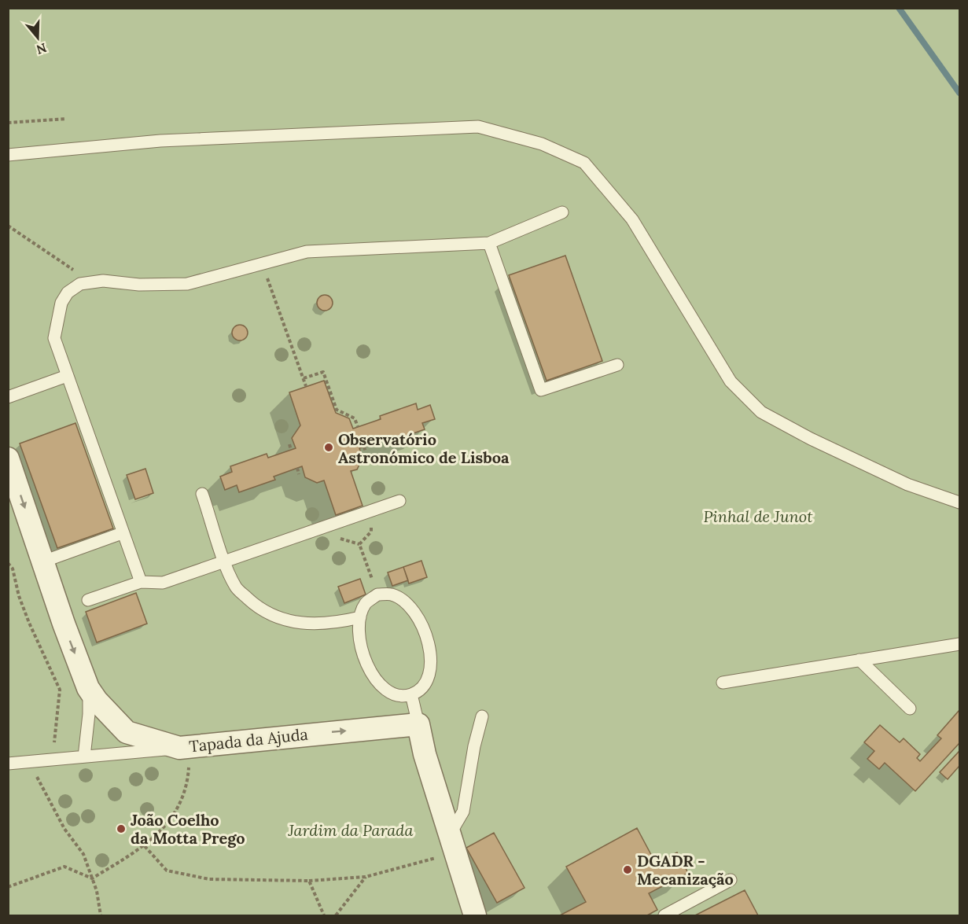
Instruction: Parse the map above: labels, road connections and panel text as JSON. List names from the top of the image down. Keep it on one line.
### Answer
{"streets":{"street":["Tapada da Ajuda"]},"parks":["Pinhal de Junot","Jardim da Parada"],"places":["Observatório Astronómico de Lisboa","João Coelho da Motta Prego","DGADR - Mecanização"],"north":"bottom"}
